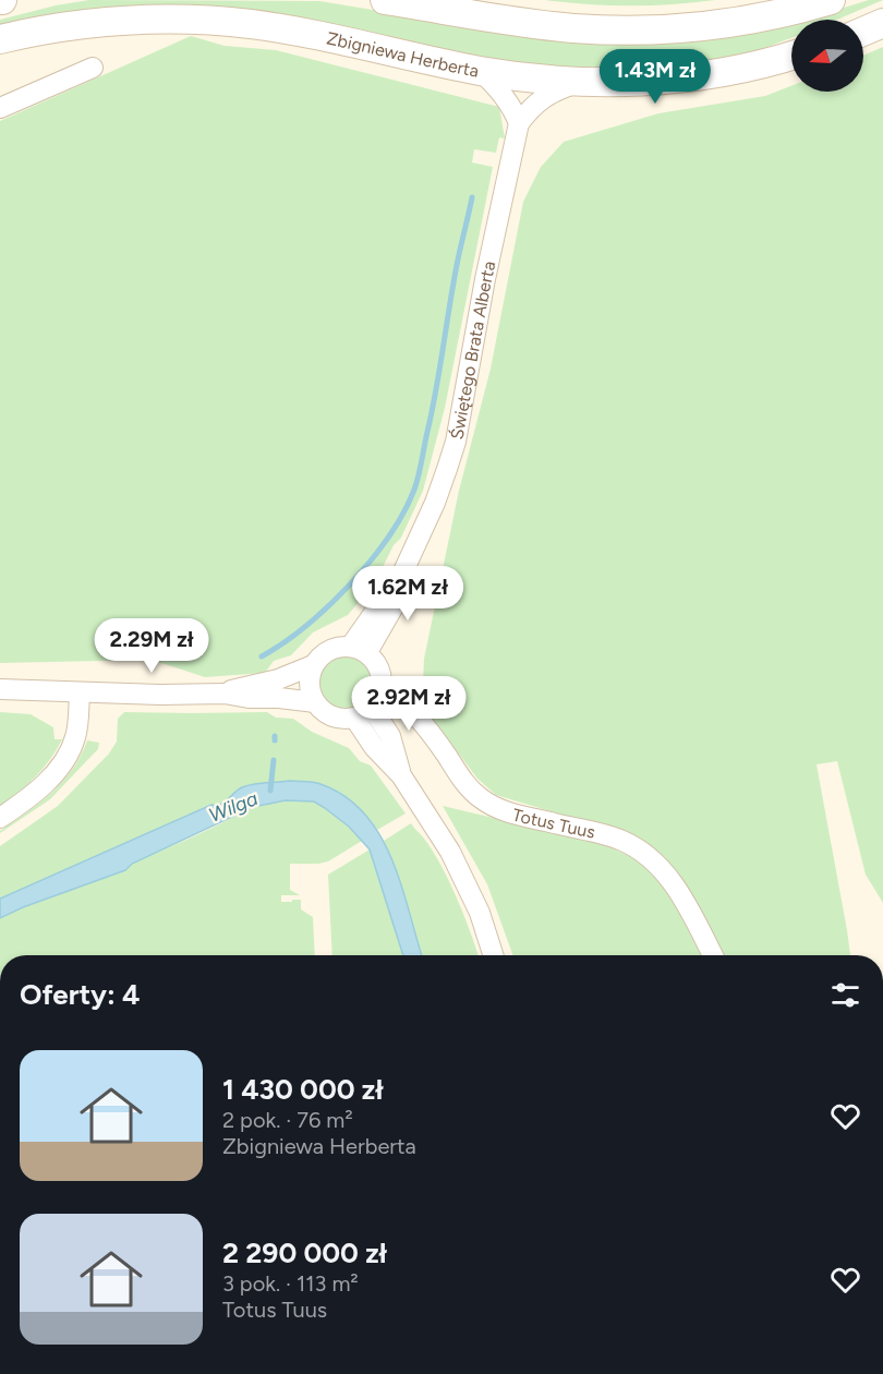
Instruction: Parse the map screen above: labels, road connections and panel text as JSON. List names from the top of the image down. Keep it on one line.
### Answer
{"streets":{"main road":["Zbigniewa Herberta"],"street":["Świętego Brata Alberta","Totus Tuus"]},"crossings":[["Świętego Brata Alberta","Totus Tuus"]],"water":["Wilga"],"north":"left","page":{"price":["1.43M zł","1.62M zł","2.29M zł","2.92M zł"],"heading":"Oferty: 4","list":[{"name":"1 430 000 zł","note":"2 pok. · 76 m² · Zbigniewa Herberta"},{"name":"2 290 000 zł","note":"3 pok. · 113 m² · Totus Tuus"}]}}
